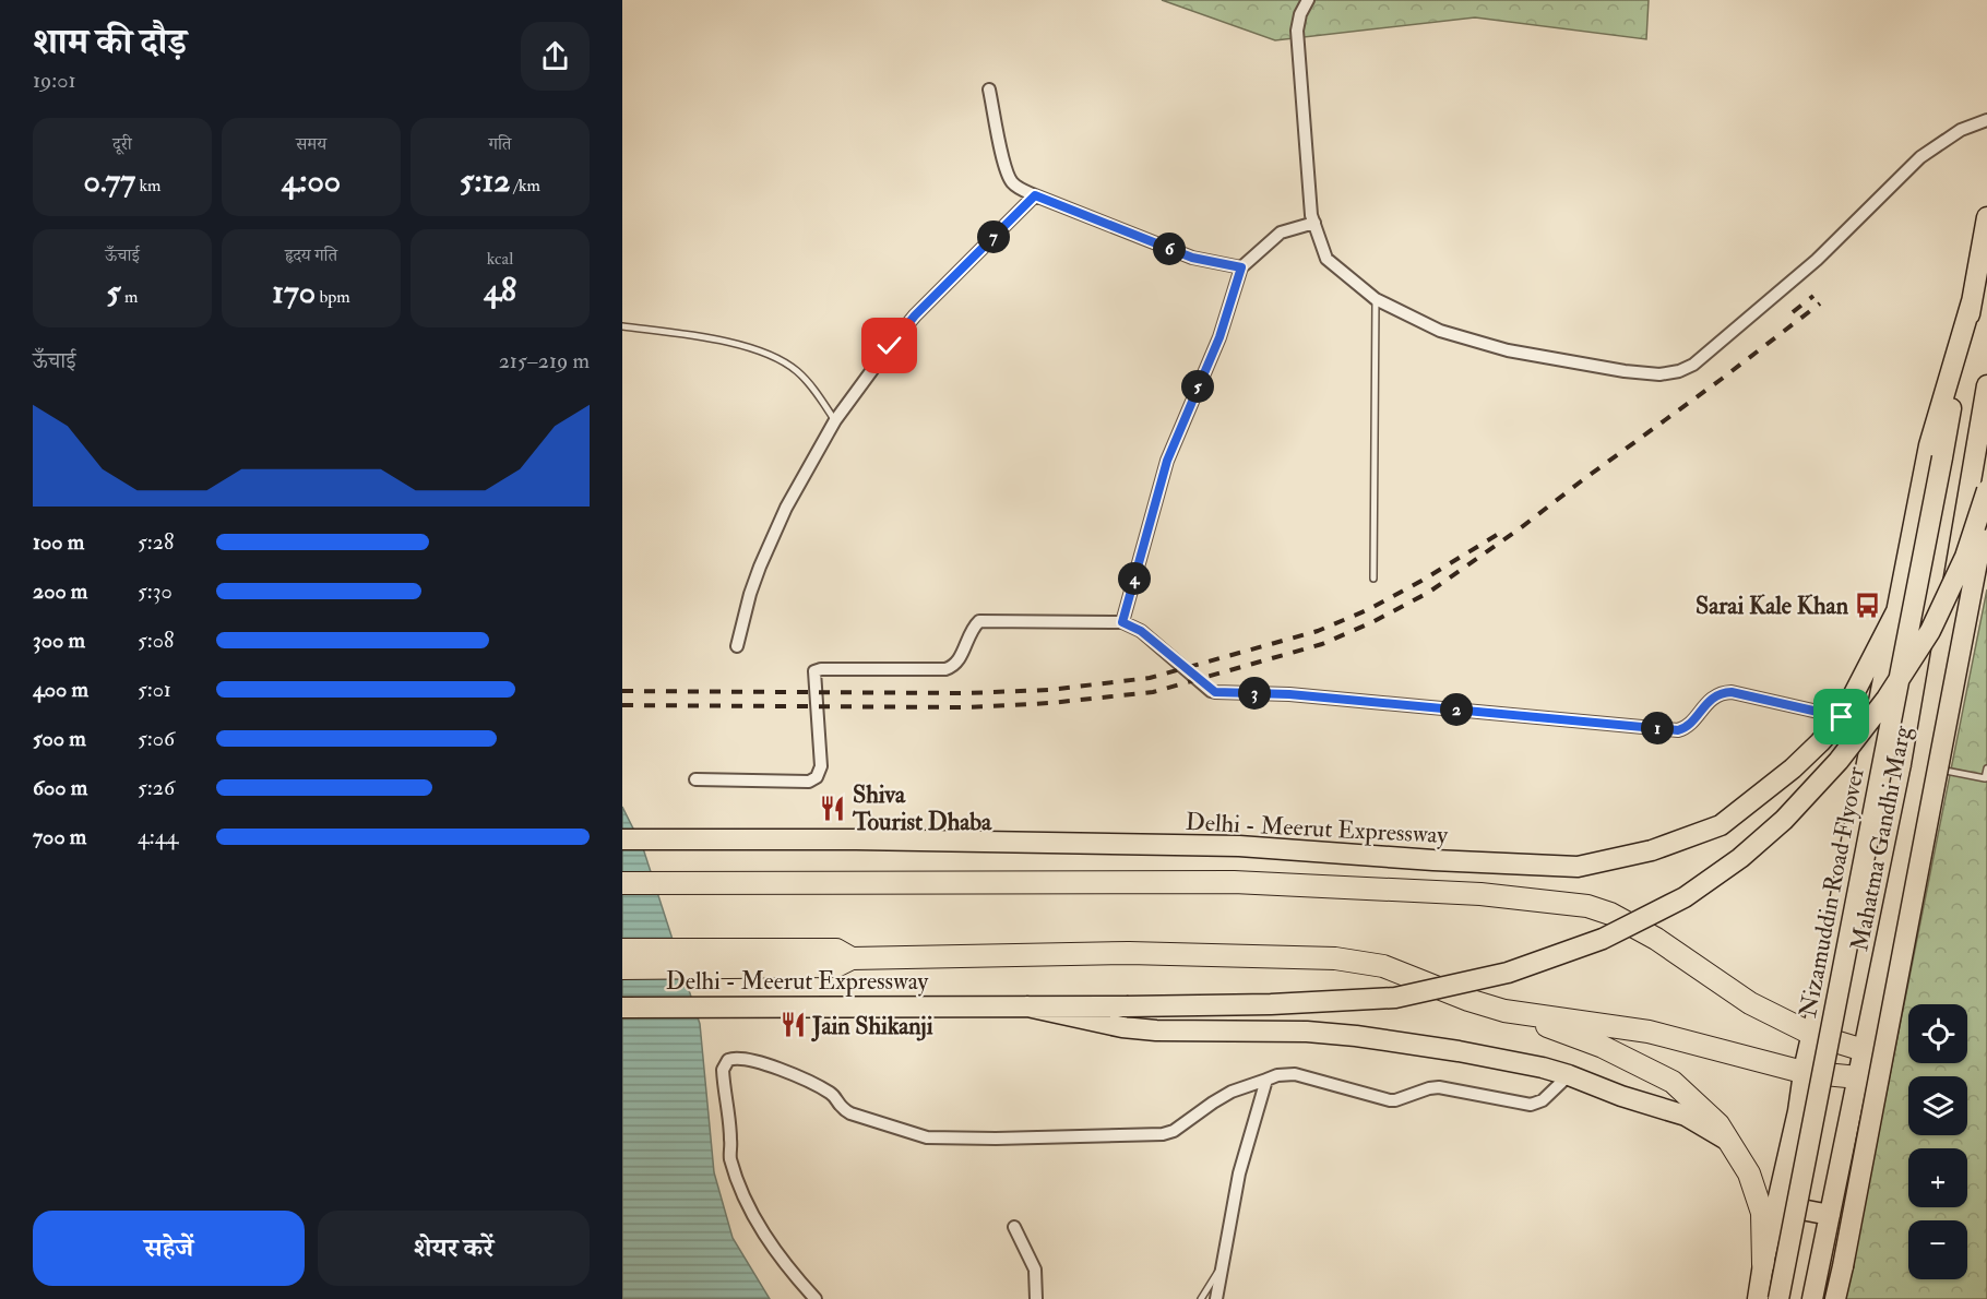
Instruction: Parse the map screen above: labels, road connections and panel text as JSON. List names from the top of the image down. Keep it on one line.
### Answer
{"streets":{"highway":["Delhi - Meerut Expressway","Mahatma Gandhi Marg","Nizamuddin Road Flyover"]},"crossings":[["Delhi - Meerut Expressway","Mahatma Gandhi Marg"]],"places":{"bus stop":["Sarai Kale Khan"],"restaurant":["Shiva Tourist Dhaba","Jain Shikanji"]},"page":{"heading":["शाम की दौड़","19:01"],"stats":[["दूरी","0.77 km"],["समय","4:00"],["गति","5:12 /km"],["ऊँचाई","5 m"],["हृदय गति","170 bpm"],["kcal","48"]],"pins":["7","6","5","4","3","2","1"],"chart":["ऊँचाई","215–219 m"],"list":[{"name":"100 m","note":"5:28"},{"name":"200 m","note":"5:30"},{"name":"300 m","note":"5:08"},{"name":"400 m","note":"5:01"},{"name":"500 m","note":"5:06"},{"name":"600 m","note":"5:26"},{"name":"700 m","note":"4:44"}],"map_buttons":["+","−"],"buttons":["सहेजें","शेयर करें"]}}
